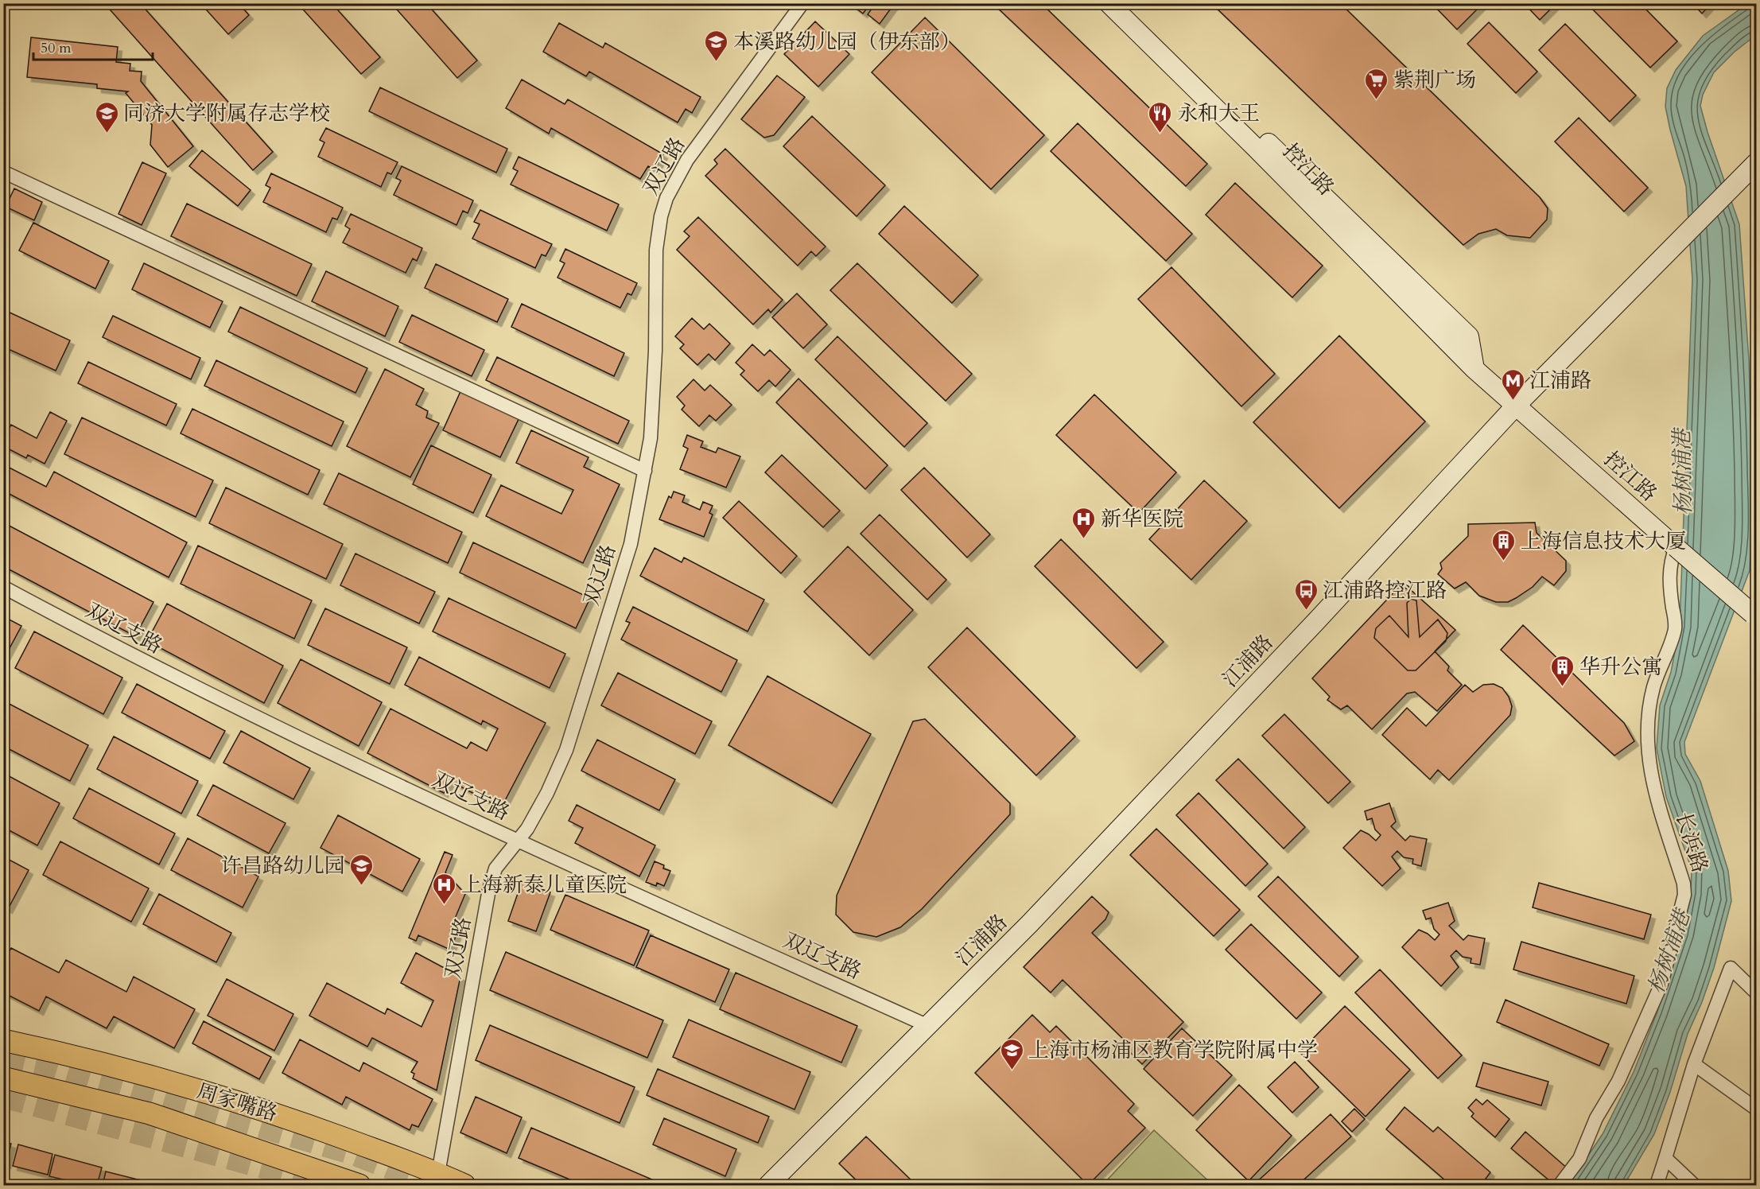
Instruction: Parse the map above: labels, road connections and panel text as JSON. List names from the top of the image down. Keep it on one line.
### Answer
{"streets":{"main road":["控江路","江浦路","周家嘴路"],"street":["双辽路","双辽支路","长浜路"]},"crossings":[["双辽路","双辽支路"],["双辽路","周家嘴路"],["控江路","江浦路"],["控江路","长浜路"],["双辽支路","江浦路"]],"water":["杨树浦港"],"places":{"school or university":["本溪路幼儿园（伊东部）","同济大学附属存志学校","许昌路幼儿园","上海市杨浦区教育学院附属中学"],"supermarket":["紫荆广场"],"restaurant":["永和大王"],"metro station":["江浦路"],"hospital":["新华医院","上海新泰儿童医院"],"building":["上海信息技术大厦","华升公寓"],"bus stop":["江浦路控江路"]},"scale_bar":"50 m"}
